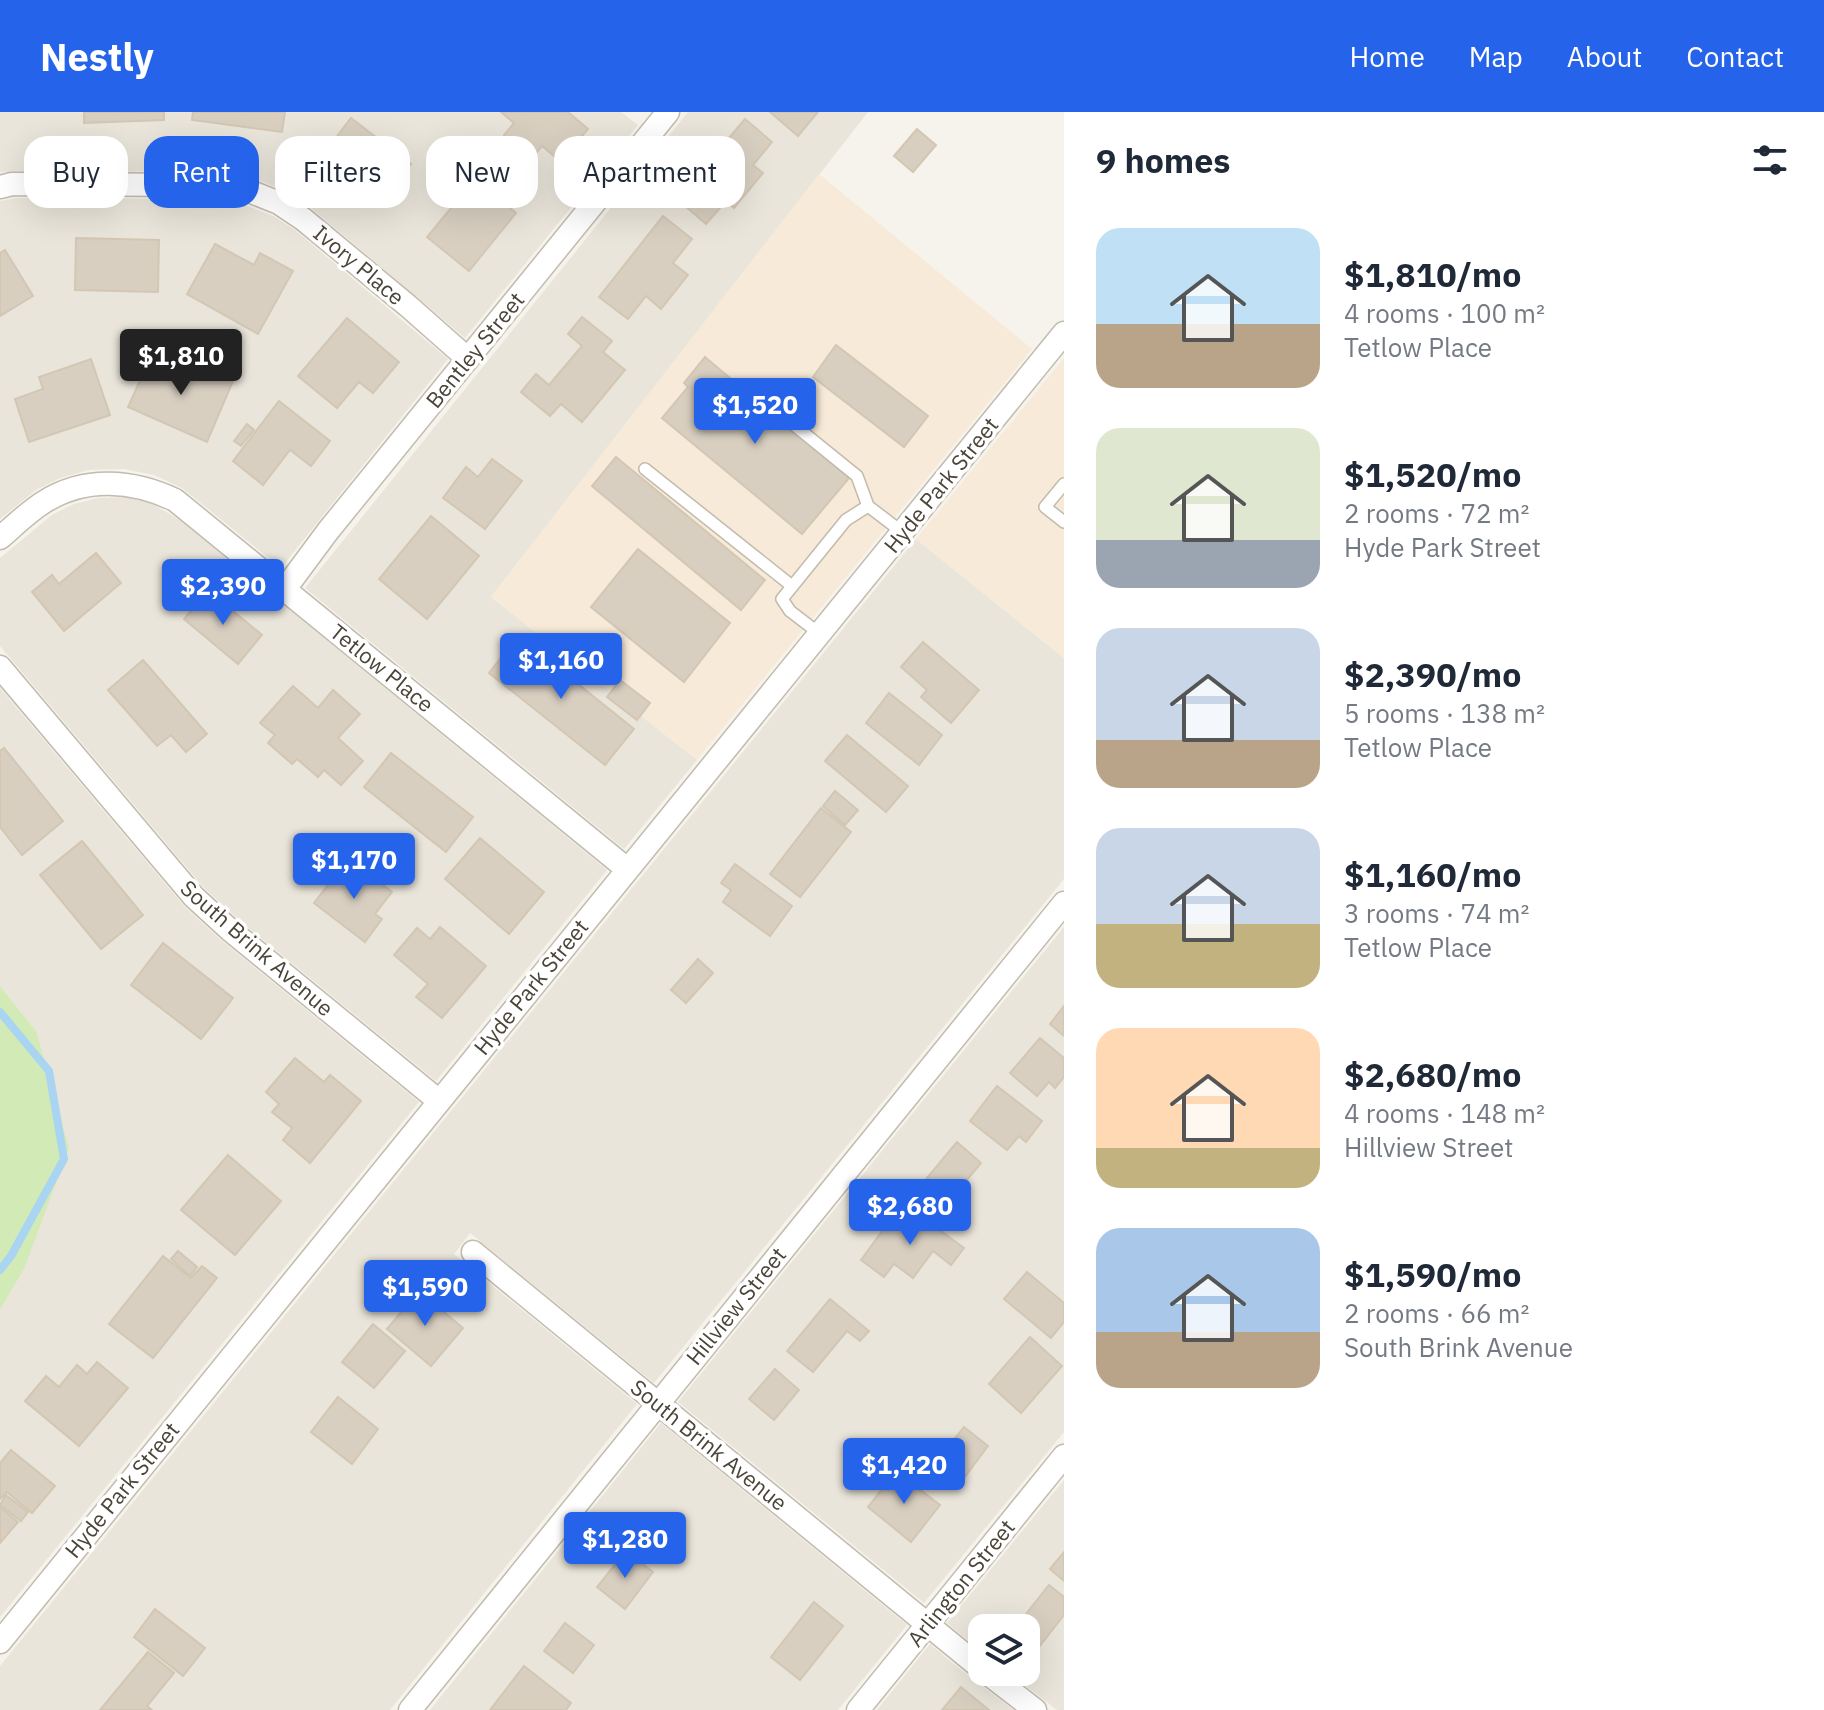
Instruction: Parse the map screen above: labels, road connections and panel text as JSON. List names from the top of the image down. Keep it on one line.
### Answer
{"streets":{"street":["Ivory Place","Bentley Street","Hyde Park Street","Tetlow Place","South Brink Avenue","Hillview Street","Arlington Street"]},"crossings":[["Ivory Place","Bentley Street"],["Bentley Street","Tetlow Place"],["Hyde Park Street","Tetlow Place"],["Hyde Park Street","South Brink Avenue"],["South Brink Avenue","Hillview Street"],["South Brink Avenue","Arlington Street"]],"page":{"header":"Nestly","nav":["Home","Map","About","Contact"],"heading":"9 homes","chip":["Buy","Rent","Filters","New","Apartment"],"list":[{"name":"$1,810/mo","note":"4 rooms · 100 m² · Tetlow Place"},{"name":"$1,520/mo","note":"2 rooms · 72 m² · Hyde Park Street"},{"name":"$2,390/mo","note":"5 rooms · 138 m² · Tetlow Place"},{"name":"$1,160/mo","note":"3 rooms · 74 m² · Tetlow Place"},{"name":"$2,680/mo","note":"4 rooms · 148 m² · Hillview Street"},{"name":"$1,590/mo","note":"2 rooms · 66 m² · South Brink Avenue"}],"price":["$1,810","$1,520","$2,390","$1,160","$1,170","$2,680","$1,590","$1,420","$1,280"]}}
